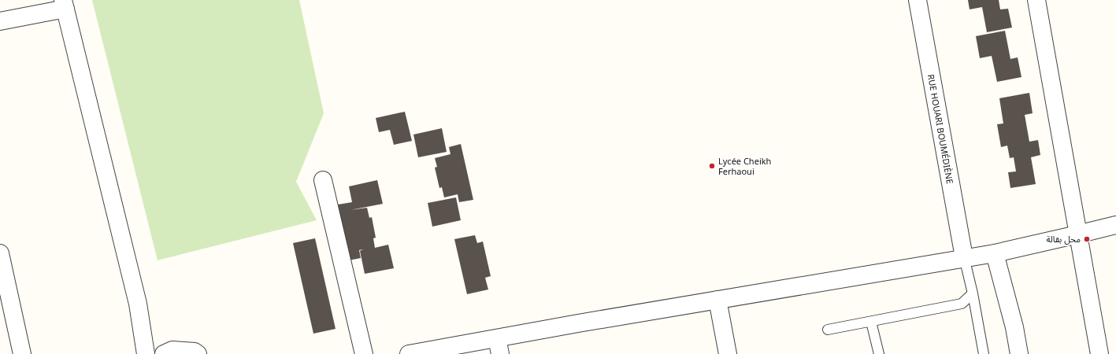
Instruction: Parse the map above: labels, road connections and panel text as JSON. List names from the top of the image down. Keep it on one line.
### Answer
{"streets":{"street":["RUE HOUARI BOUMÉDIÈNE"]},"places":["Lycée Cheikh Ferhaoui","محل بقالة"]}
